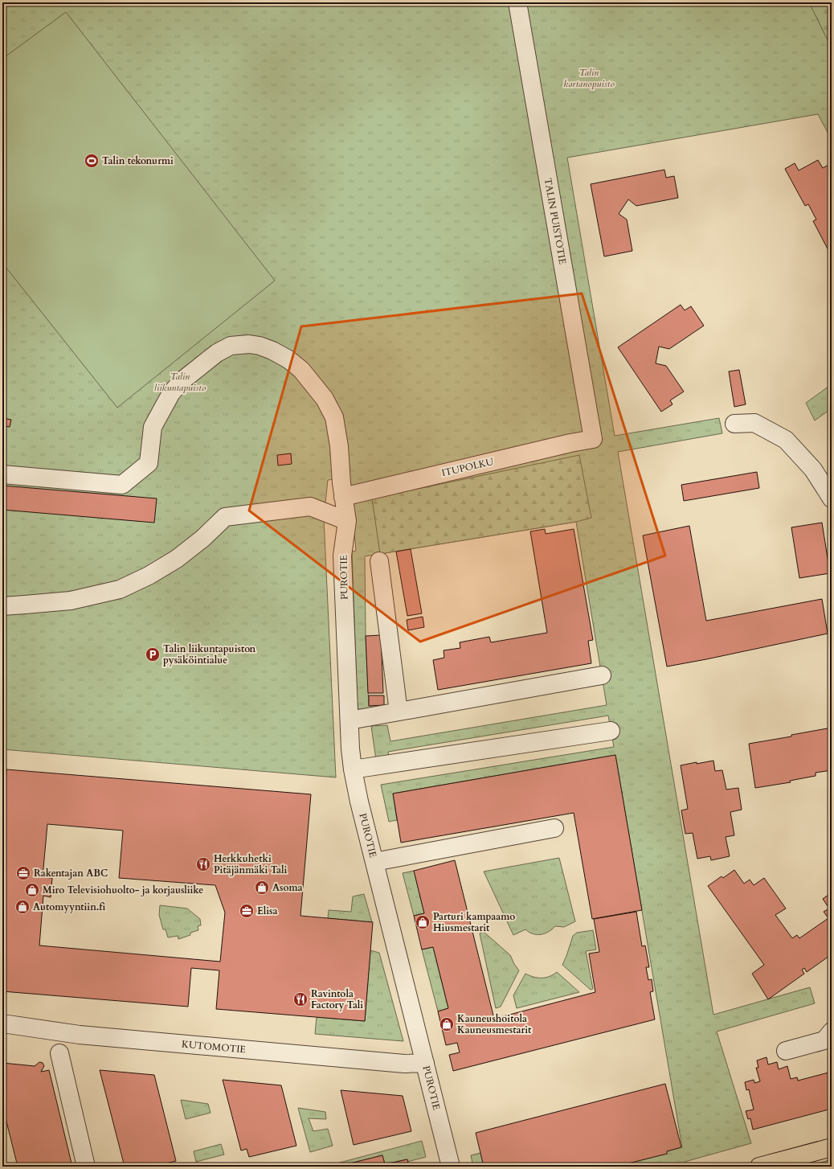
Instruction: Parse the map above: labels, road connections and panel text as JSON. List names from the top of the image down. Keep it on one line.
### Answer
{"streets":{"street":["TALIN PUISTOTIE","ITUPOLKU","PUROTIE","KUTOMOTIE"]},"crossings":[["TALIN PUISTOTIE","ITUPOLKU"],["ITUPOLKU","PUROTIE"],["PUROTIE","KUTOMOTIE"]],"parks":["Talin kartanopuisto","Talin liikuntapuisto"],"places":{"sports":["Talin tekonurmi"],"parking":["Talin liikuntapuiston pysäköintialue"],"restaurant":["Herkkuhetki Pitäjänmäki Tali","Ravintola Factory Tali"],"office":["Rakentajan ABC","Elisa"],"shop":["Asoma","Miro Televisiohuolto- ja korjausliike","Automyyntiin.fi","Parturi kampaamo Hiusmestarit","Kauneushoitola Kauneusmestarit"]}}
